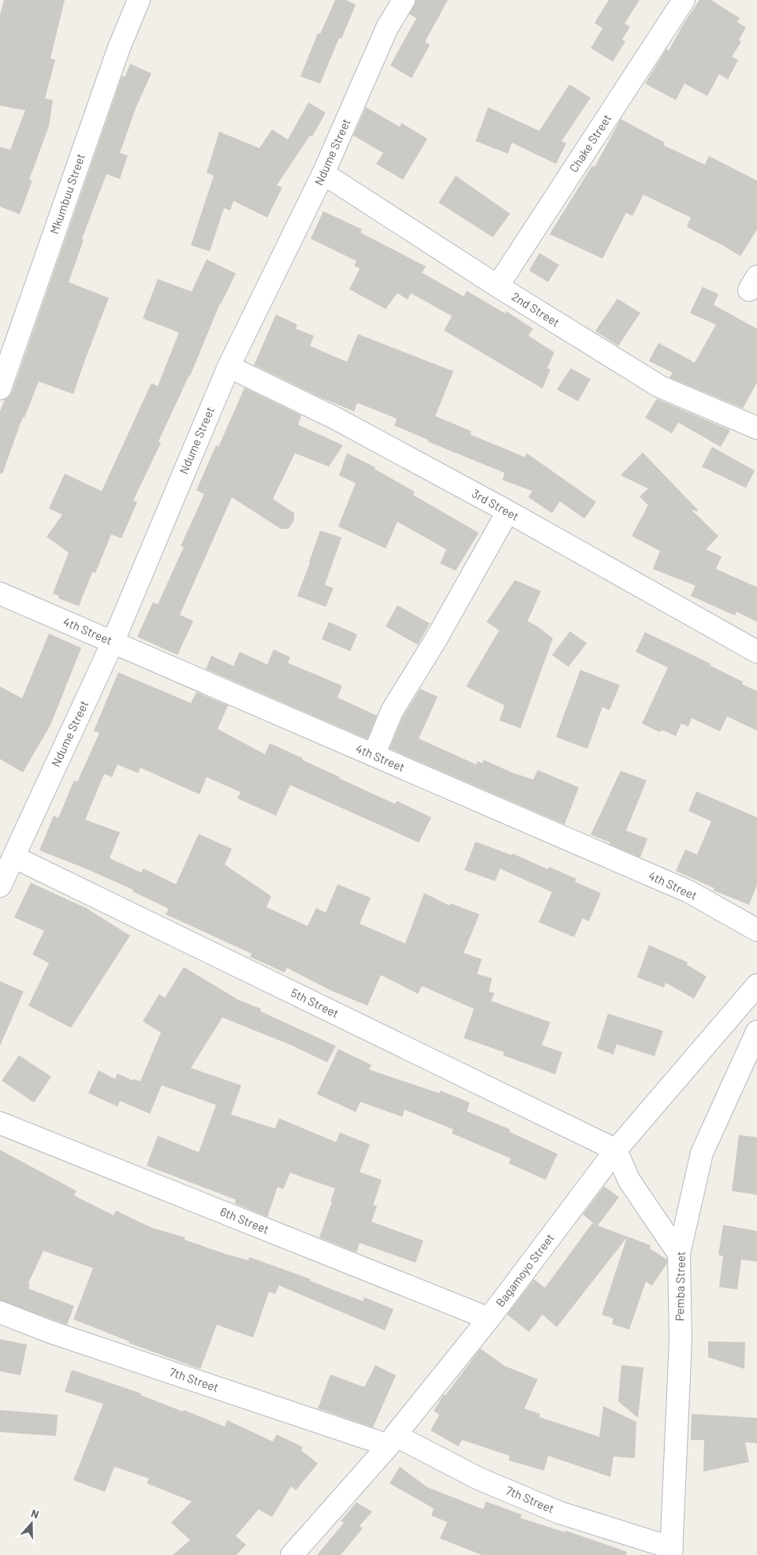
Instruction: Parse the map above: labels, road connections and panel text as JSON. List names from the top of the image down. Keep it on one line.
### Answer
{"streets":{"street":["Chake Street","Ndume Street","Mkumbuu Street","2nd Street","3rd Street","4th Street","5th Street","6th Street","Bagamoyo Street","Pemba Street","7th Street"]},"crossings":[["Chake Street","2nd Street"],["Ndume Street","2nd Street"],["Ndume Street","3rd Street"],["Ndume Street","4th Street"],["Ndume Street","5th Street"],["5th Street","Bagamoyo Street"],["6th Street","Bagamoyo Street"],["Bagamoyo Street","7th Street"],["Pemba Street","7th Street"]],"north":"top"}
